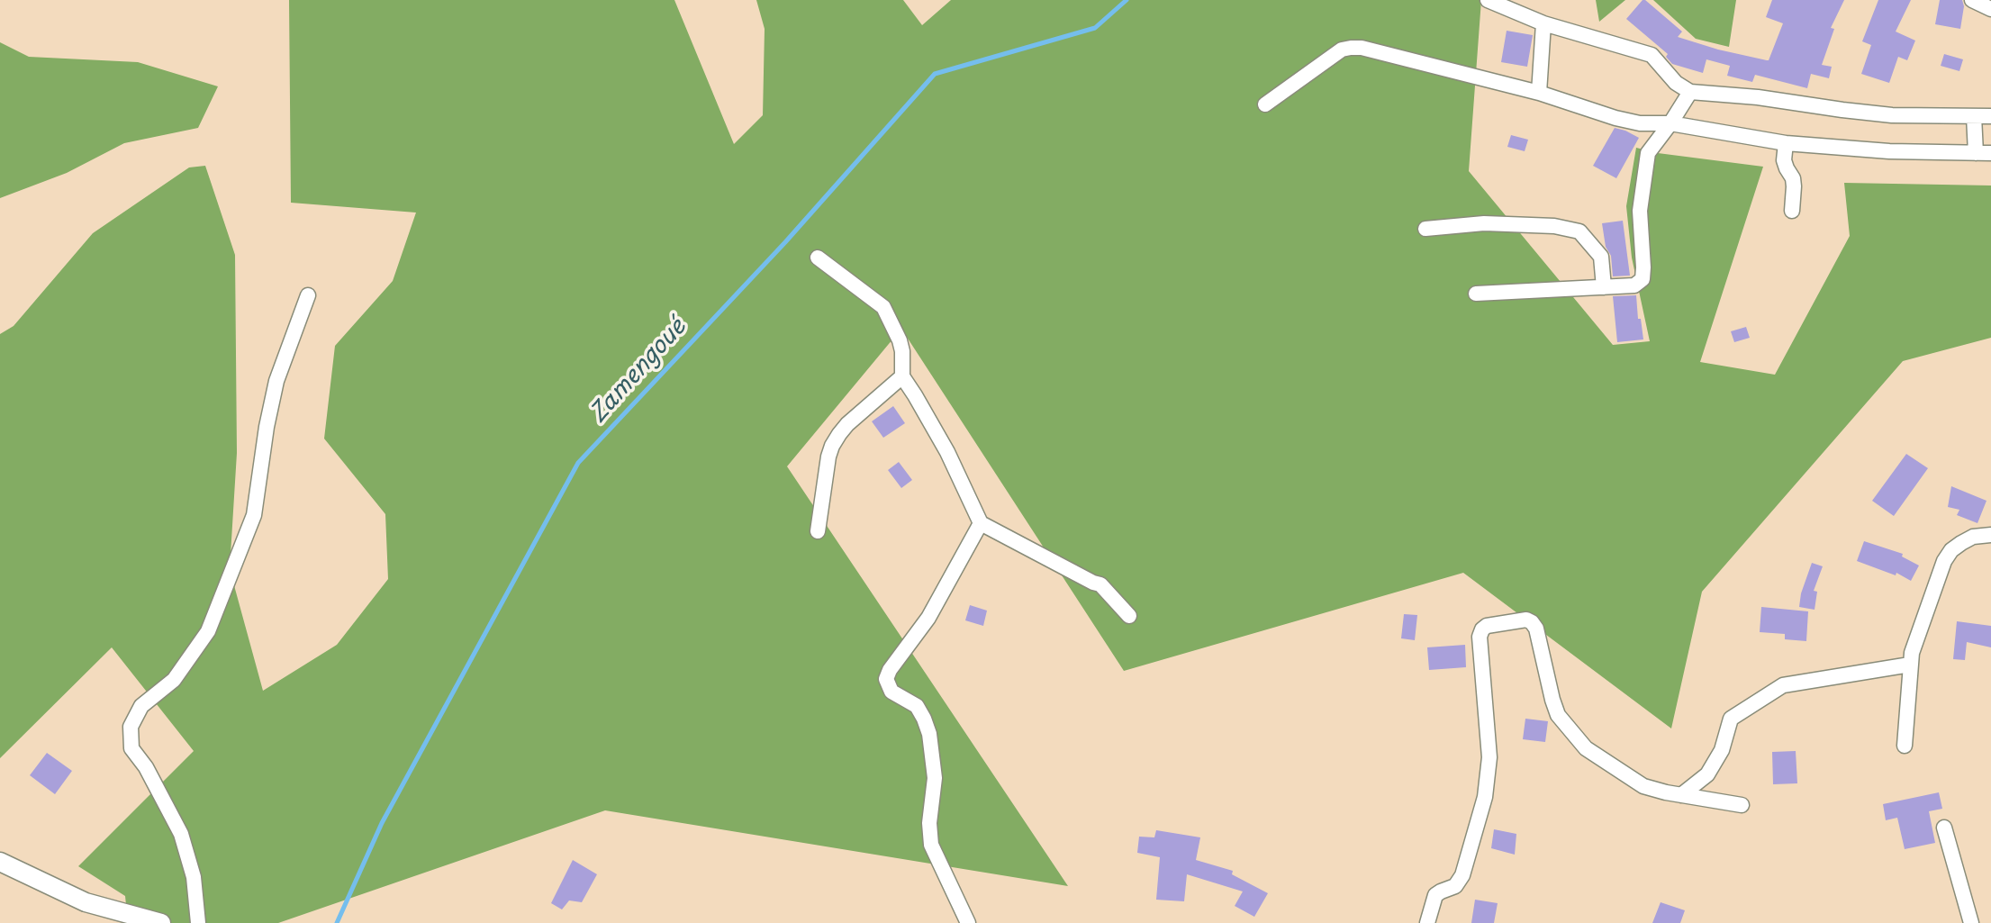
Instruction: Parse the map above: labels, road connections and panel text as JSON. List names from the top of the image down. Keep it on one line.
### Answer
{"water":["Zamengoué"]}
